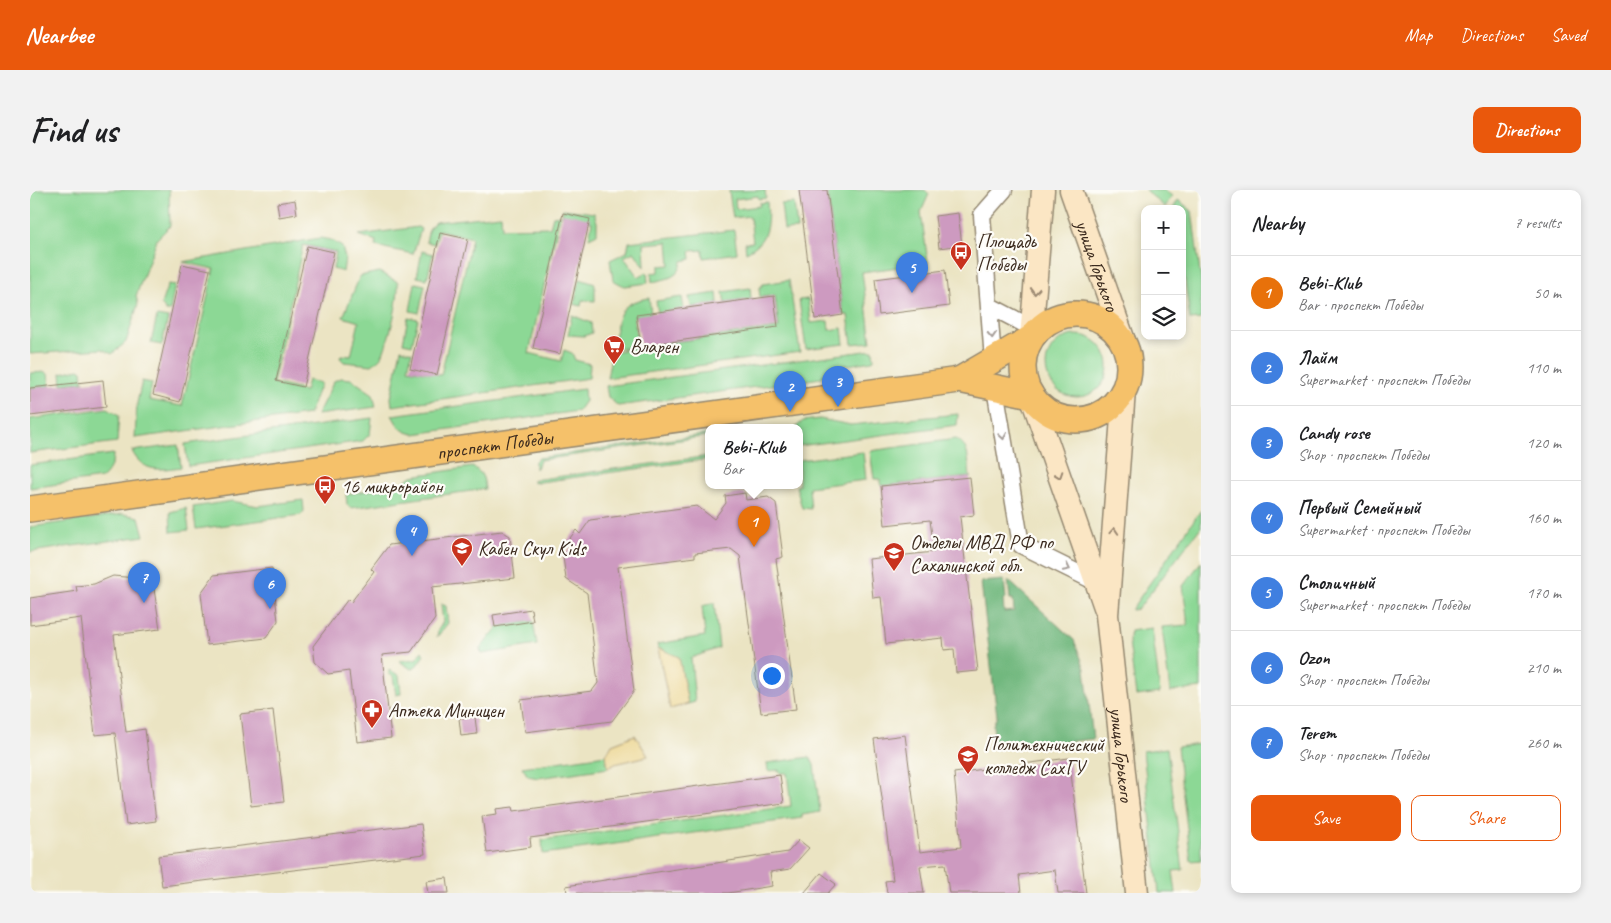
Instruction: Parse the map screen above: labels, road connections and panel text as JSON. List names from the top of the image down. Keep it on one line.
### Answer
{"streets":{"main road":["улица Горького","проспект Победы"]},"crossings":[["улица Горького","проспект Победы"]],"places":{"bus stop":["Площадь Победы","16 микрорайон"],"supermarket":["Вларен"],"school or university":["Кабен Скул Kids","Отделы МВД РФ по Сахалинской обл.","Политехнический колледж СахГУ"],"pharmacy":["Аптека Миницен"]},"page":{"header":"Nearbee","nav":["Map","Directions","Saved"],"buttons":["Directions",["Save","Share"]],"title":"Find us","heading":["Nearby","7 results"],"map_buttons":["+","−"],"pins":["5","3","2","1","4","7","6"],"list":[{"mark":"1","name":"Bebi-Klub","note":"Bar · проспект Победы","value":"50 m"},{"mark":"2","name":"Лайм","note":"Supermarket · проспект Победы","value":"110 m"},{"mark":"3","name":"Candy rose","note":"Shop · проспект Победы","value":"120 m"},{"mark":"4","name":"Первый Семейный","note":"Supermarket · проспект Победы","value":"160 m"},{"mark":"5","name":"Столичный","note":"Supermarket · проспект Победы","value":"170 m"},{"mark":"6","name":"Ozon","note":"Shop · проспект Победы","value":"210 m"},{"mark":"7","name":"Terem","note":"Shop · проспект Победы","value":"260 m"}],"popup":["Bebi-Klub","Bar"]}}
